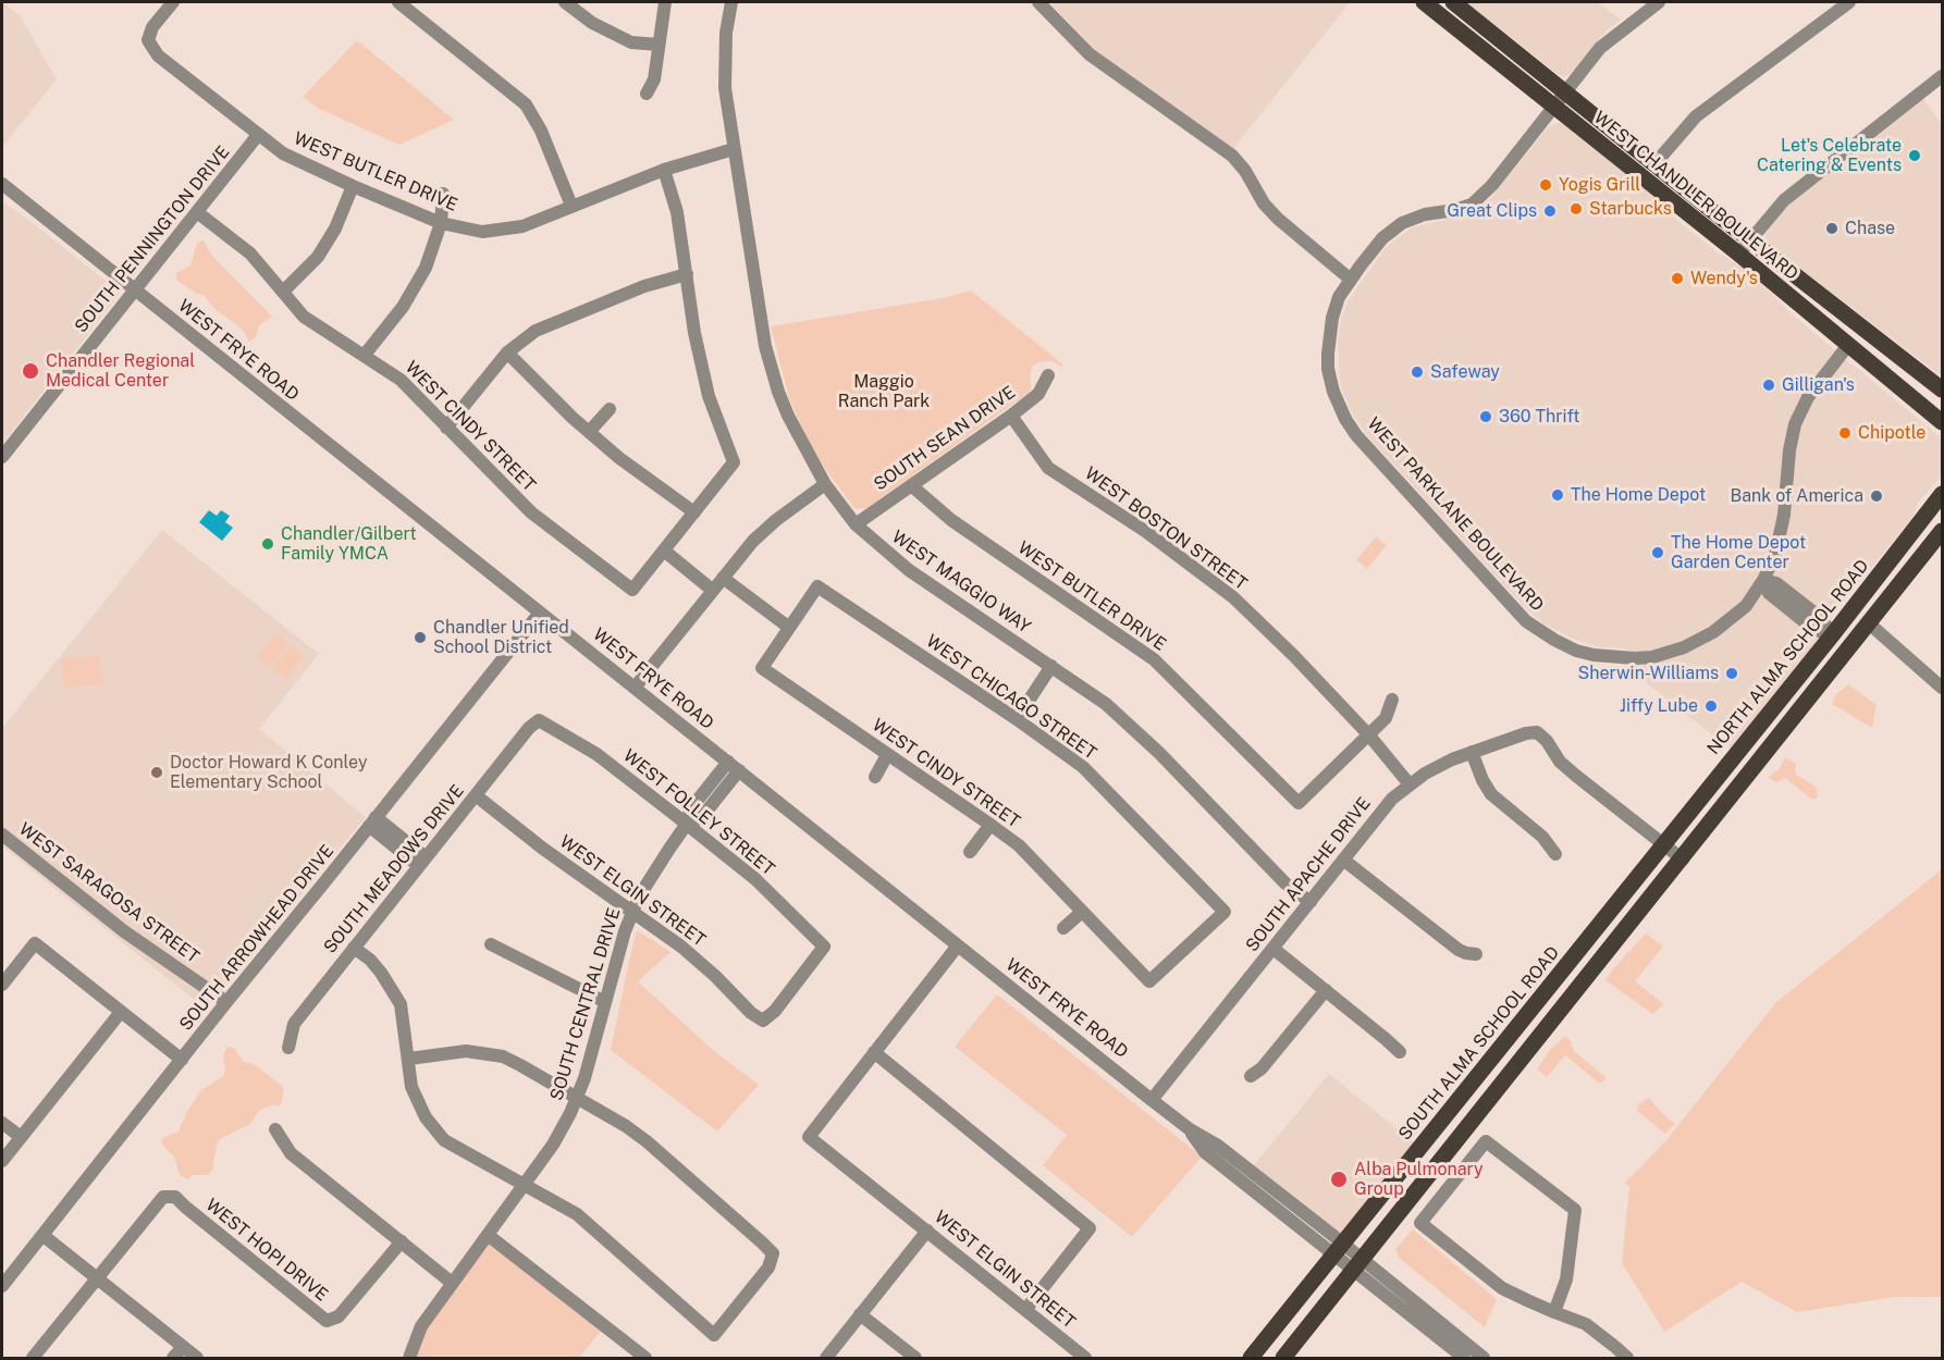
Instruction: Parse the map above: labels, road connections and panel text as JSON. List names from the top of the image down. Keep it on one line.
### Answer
{"streets":{"main road":["WEST CHANDLER BOULEVARD","NORTH ALMA SCHOOL ROAD","SOUTH ALMA SCHOOL ROAD"],"street":["WEST BUTLER DRIVE","SOUTH PENNINGTON DRIVE","WEST FRYE ROAD","WEST CINDY STREET","SOUTH SEAN DRIVE","WEST PARKLANE BOULEVARD","WEST BOSTON STREET","WEST MAGGIO WAY","WEST CHICAGO STREET","WEST FOLLEY STREET","SOUTH MEADOWS DRIVE","SOUTH APACHE DRIVE","WEST ELGIN STREET","WEST SARAGOSA STREET","SOUTH ARROWHEAD DRIVE","SOUTH CENTRAL DRIVE","WEST HOPI DRIVE"]},"crossings":[["WEST BUTLER DRIVE","SOUTH PENNINGTON DRIVE"],["WEST BUTLER DRIVE","SOUTH SEAN DRIVE"],["WEST BUTLER DRIVE","WEST BOSTON STREET"],["WEST BUTLER DRIVE","WEST MAGGIO WAY"],["WEST CHANDLER BOULEVARD","WEST PARKLANE BOULEVARD"],["SOUTH PENNINGTON DRIVE","WEST FRYE ROAD"],["SOUTH PENNINGTON DRIVE","WEST CINDY STREET"],["WEST FRYE ROAD","SOUTH APACHE DRIVE"],["WEST FRYE ROAD","SOUTH ARROWHEAD DRIVE"],["WEST FRYE ROAD","SOUTH CENTRAL DRIVE"],["WEST FRYE ROAD","SOUTH ALMA SCHOOL ROAD"],["WEST CINDY STREET","WEST CHICAGO STREET"],["SOUTH SEAN DRIVE","WEST BOSTON STREET"],["SOUTH SEAN DRIVE","WEST MAGGIO WAY"],["WEST BOSTON STREET","SOUTH APACHE DRIVE"],["WEST MAGGIO WAY","SOUTH APACHE DRIVE"],["NORTH ALMA SCHOOL ROAD","SOUTH APACHE DRIVE"],["NORTH ALMA SCHOOL ROAD","SOUTH ALMA SCHOOL ROAD"],["WEST FOLLEY STREET","SOUTH MEADOWS DRIVE"],["WEST FOLLEY STREET","WEST ELGIN STREET"],["WEST FOLLEY STREET","SOUTH CENTRAL DRIVE"],["SOUTH MEADOWS DRIVE","WEST ELGIN STREET"],["SOUTH APACHE DRIVE","SOUTH ALMA SCHOOL ROAD"],["WEST ELGIN STREET","SOUTH CENTRAL DRIVE"],["WEST SARAGOSA STREET","SOUTH ARROWHEAD DRIVE"]],"parks":["Maggio Ranch Park"],"places":["Let's Celebrate Catering & Events","Yogis Grill","Starbucks","Great Clips","Chase","Wendy's","Chandler Regional Medical Center","Safeway","Gilligan's","360 Thrift","Chipotle","The Home Depot","Bank of America","Chandler/Gilbert Family YMCA","The Home Depot Garden Center","Chandler Unified School District","Sherwin-Williams","Jiffy Lube","Doctor Howard K Conley Elementary School","Alba Pulmonary Group"]}
